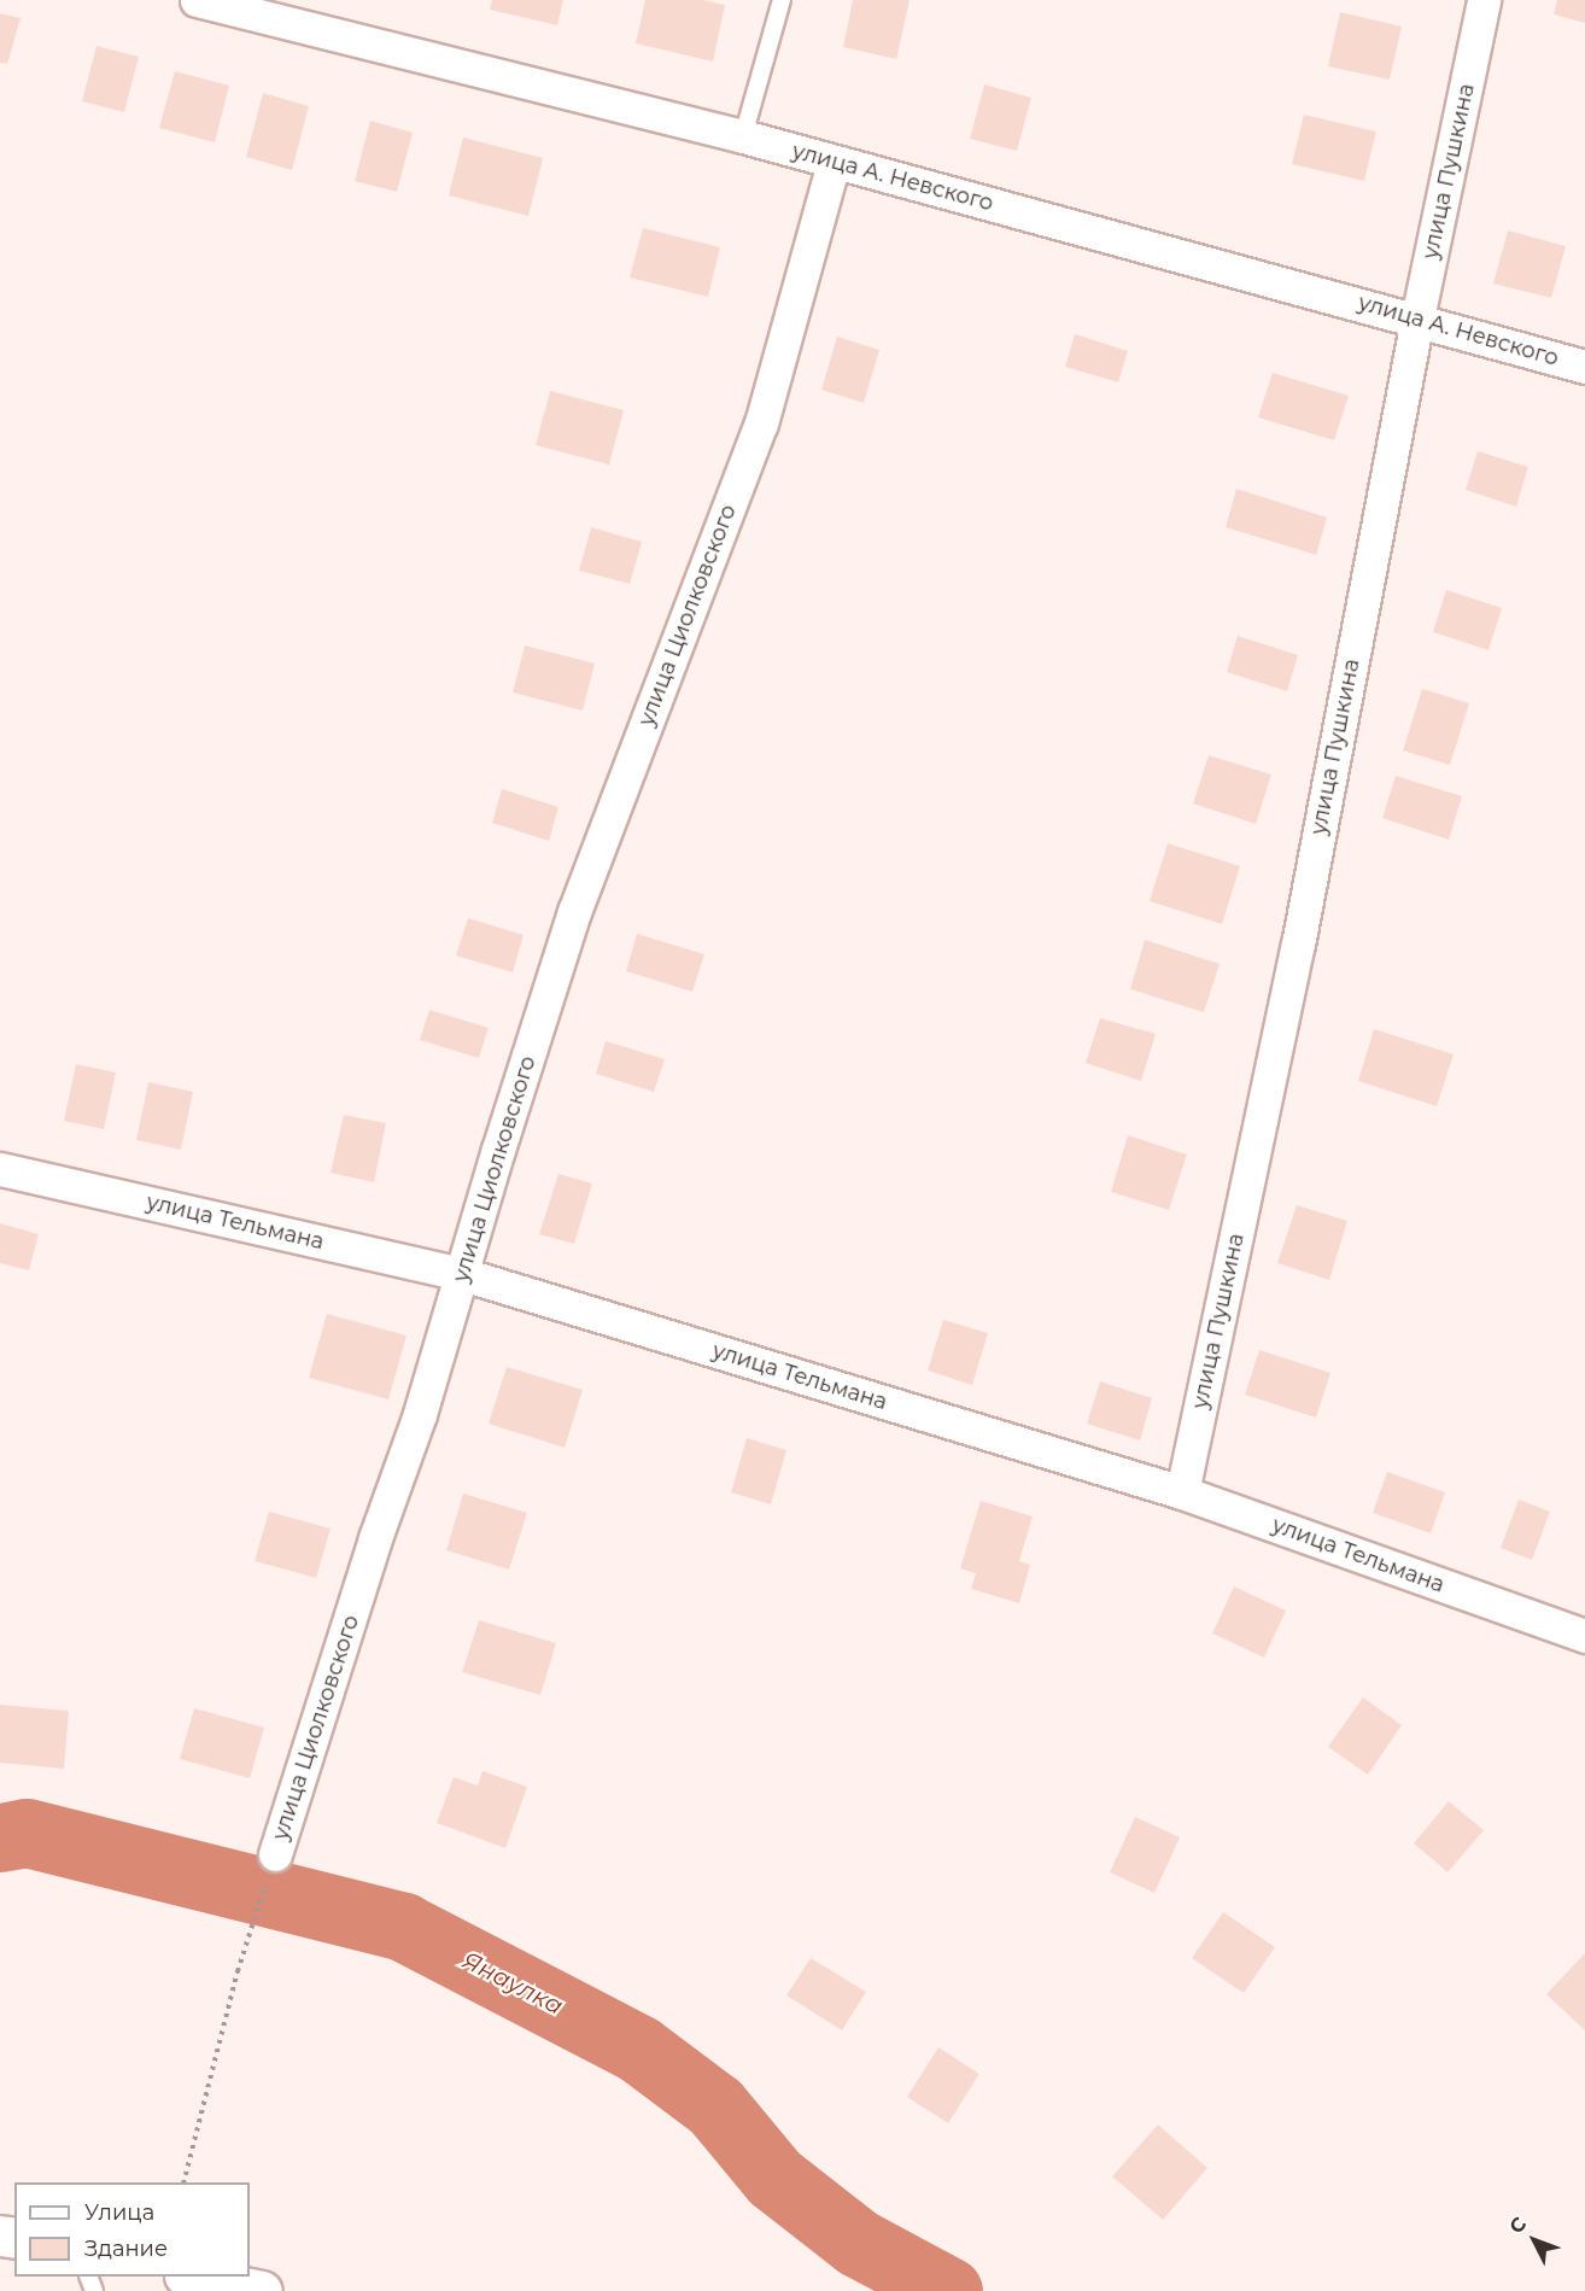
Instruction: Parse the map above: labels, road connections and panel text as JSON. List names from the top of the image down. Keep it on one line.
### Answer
{"streets":{"street":["улица Пушкина","улица А. Невского","улица Циолковского","улица Тельмана"]},"crossings":[["улица Пушкина","улица А. Невского"],["улица Пушкина","улица Тельмана"],["улица А. Невского","улица Циолковского"],["улица Циолковского","улица Тельмана"]],"water":["Янаулка"],"legend":["Улица","Здание"],"north":"top left"}
